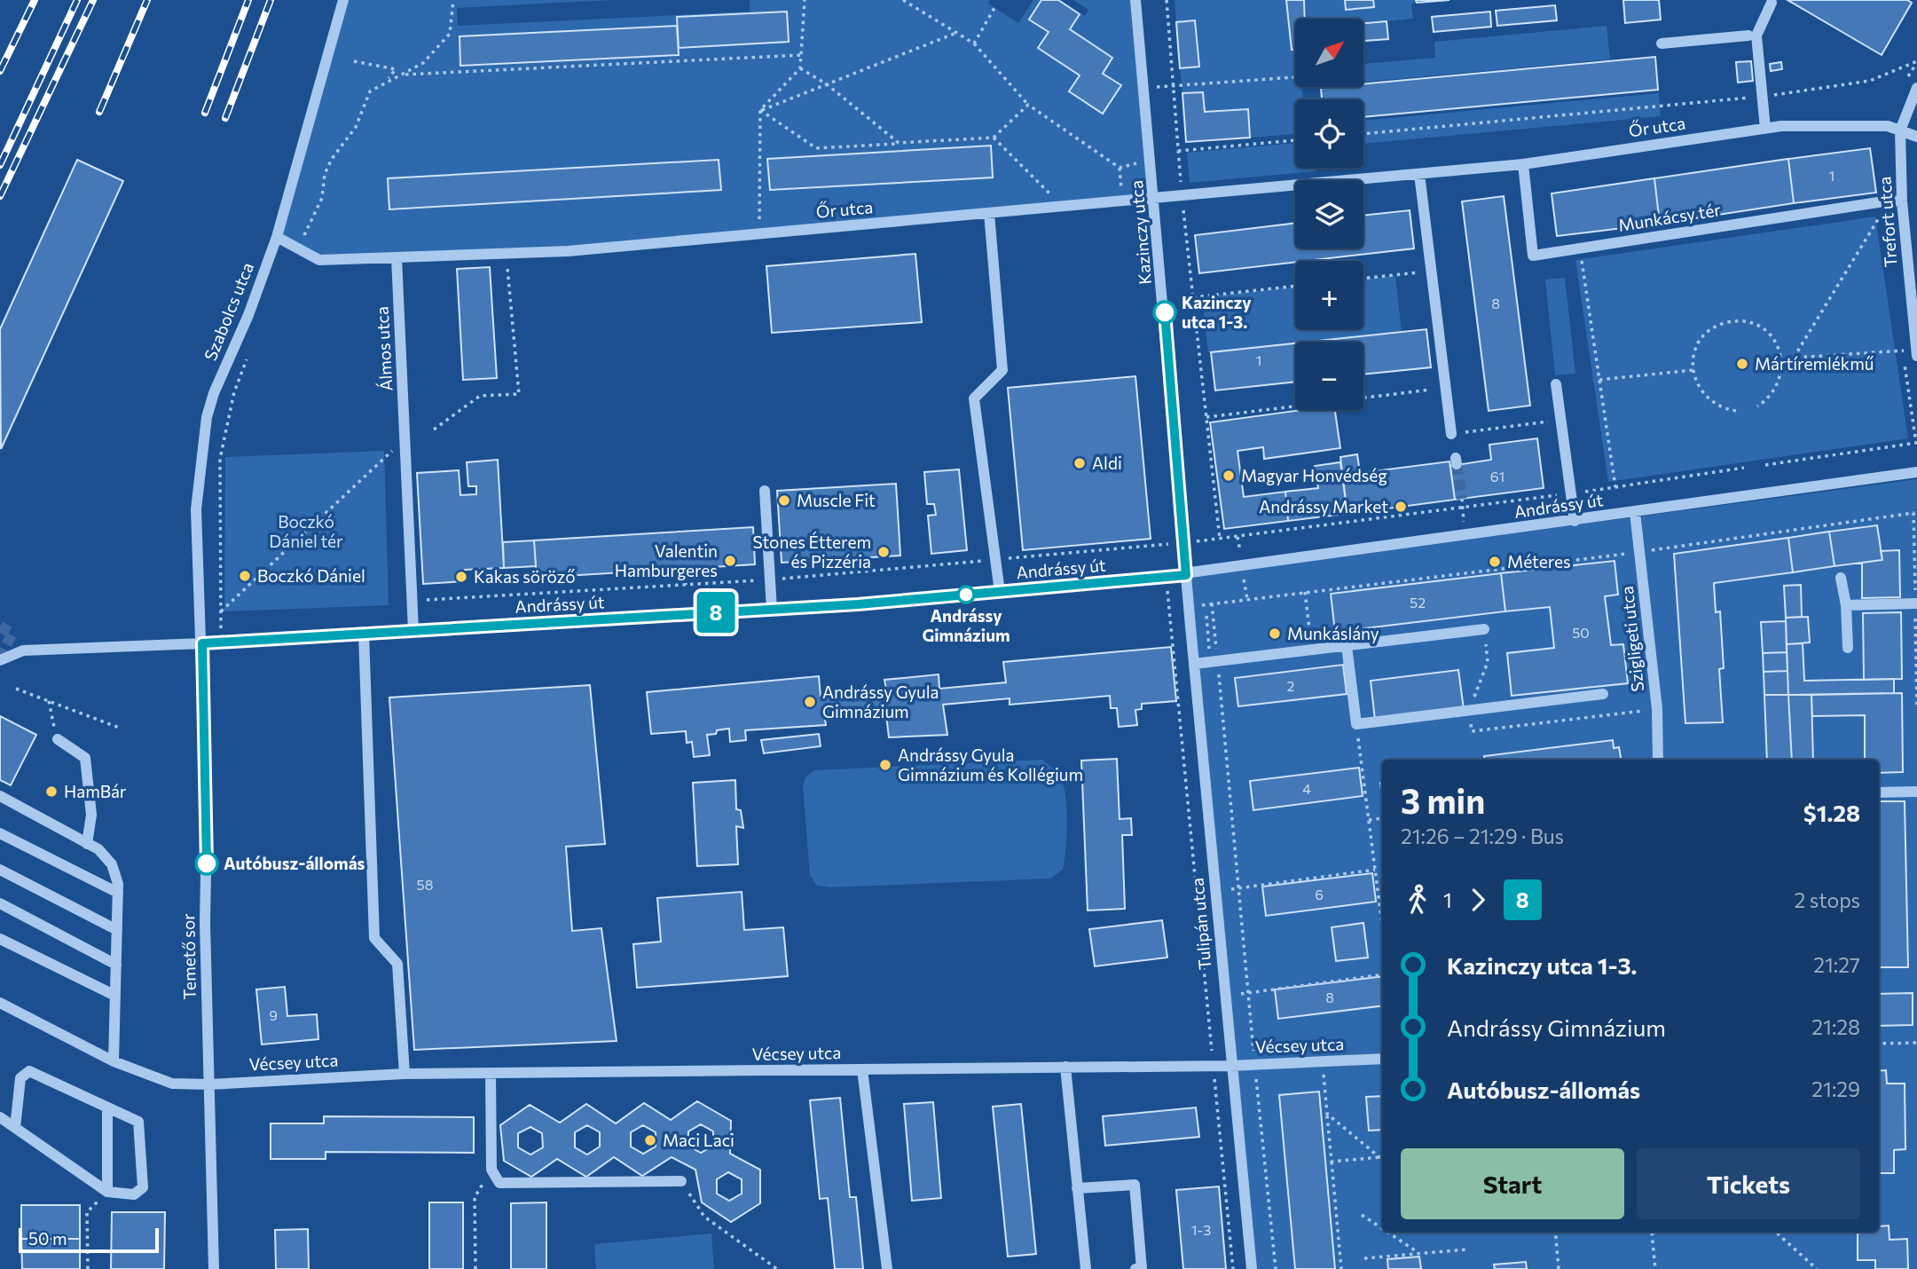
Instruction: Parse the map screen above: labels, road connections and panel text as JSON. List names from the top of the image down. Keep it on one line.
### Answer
{"streets":{"street":["Őr utca","Munkácsy tér","Trefort utca","Kazinczy utca","Szabolcs utca","Álmos utca","Andrássy út","Szigligeti utca","Tulipán utca","Temető sor","Vécsey utca"]},"crossings":[["Őr utca","Munkácsy tér"],["Őr utca","Trefort utca"],["Őr utca","Kazinczy utca"],["Őr utca","Szabolcs utca"],["Őr utca","Álmos utca"],["Munkácsy tér","Trefort utca"],["Kazinczy utca","Andrássy út"],["Kazinczy utca","Tulipán utca"],["Szabolcs utca","Andrássy út"],["Szabolcs utca","Temető sor"],["Álmos utca","Andrássy út"],["Andrássy út","Szigligeti utca"],["Andrássy út","Tulipán utca"],["Andrássy út","Temető sor"],["Tulipán utca","Vécsey utca"],["Temető sor","Vécsey utca"]],"parks":["Boczkó Dániel tér"],"places":["Kazinczy utca 1-3.","Mártíremlékmű","Aldi","Magyar Honvédség","Muscle Fit","Andrássy Market","Stones Étterem és Pizzéria","Valentin Hamburgeres","Méteres","Boczkó Dániel","Kakas söröző","Andrássy Gimnázium","Munkáslány","Andrássy Gyula Gimnázium","Andrássy Gyula Gimnázium és Kollégium","HamBár","Autóbusz-állomás","Maci Laci"],"lines":["bus line 8"],"house_numbers":["1","8","1","61","52","50","2","4","58","6","8","9","1-3"],"scale_bar":"50 m","north":"top right","page":{"on_map":"8","map_buttons":["+","−"],"heading":["3 min","21:26 – 21:29 · Bus","$1.28"],"legs":["1","8","2 stops"],"list":[{"name":"Kazinczy utca 1-3.","value":"21:27"},{"name":"Andrássy Gimnázium","value":"21:28"},{"name":"Autóbusz-állomás","value":"21:29"}],"buttons":["Start","Tickets"],"scale":"50 m"}}
